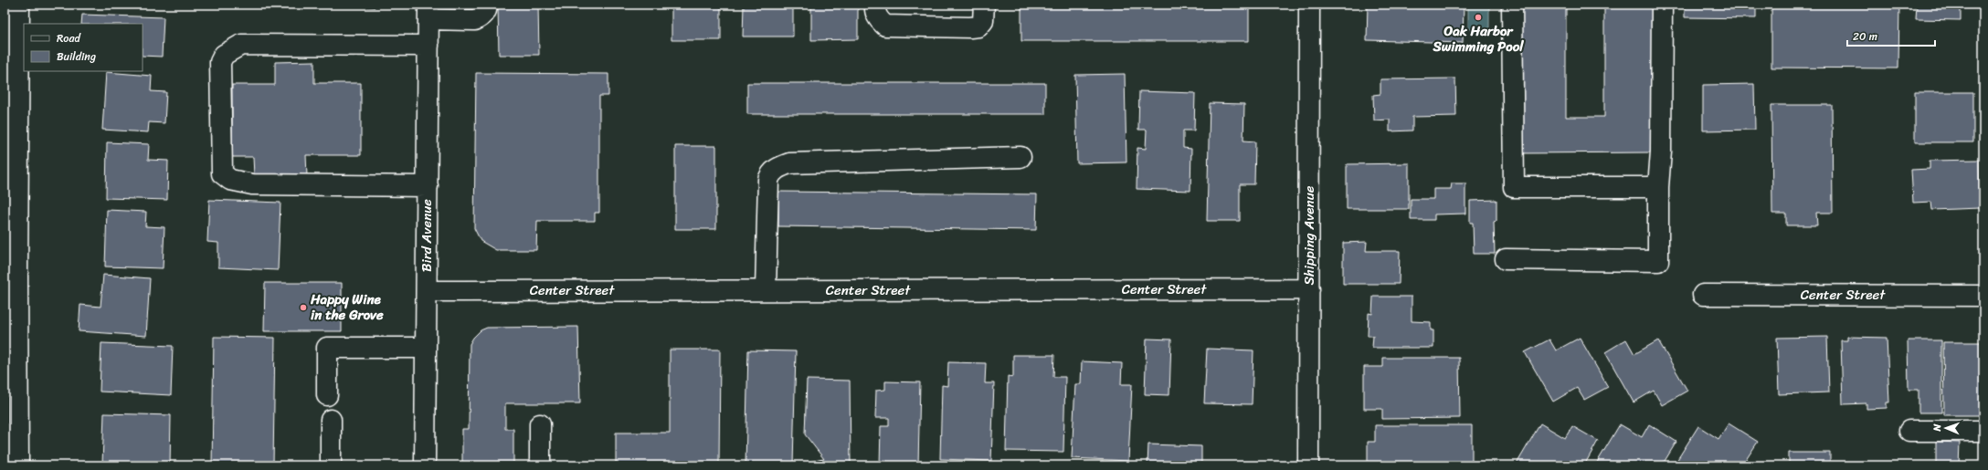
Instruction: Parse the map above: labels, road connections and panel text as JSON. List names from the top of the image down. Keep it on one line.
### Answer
{"streets":{"street":["Bird Avenue","Shipping Avenue","Center Street"]},"crossings":[["Bird Avenue","Center Street"],["Shipping Avenue","Center Street"]],"places":["Oak Harbor Swimming Pool","Happy Wine in the Grove"],"legend":["Road","Building"],"scale_bar":"20 m","north":"left"}
